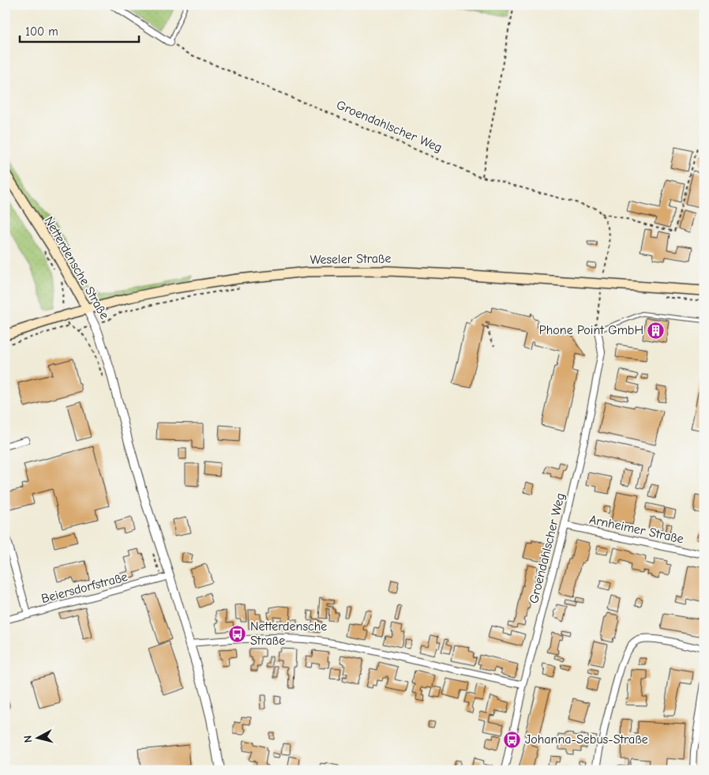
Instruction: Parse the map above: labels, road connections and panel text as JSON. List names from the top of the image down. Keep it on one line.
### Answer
{"streets":{"main road":["Weseler Straße","Netterdensche Straße"],"street":["Groendahlscher Weg","Arnheimer Straße","Beiersdorfstraße"]},"crossings":[["Groendahlscher Weg","Arnheimer Straße"],["Weseler Straße","Netterdensche Straße"],["Netterdensche Straße","Beiersdorfstraße"]],"places":{"building":["Phone Point GmbH"],"bus stop":["Netterdensche Straße","Johanna-Sebus-Straße"]},"scale_bar":"100 m","north":"left"}
